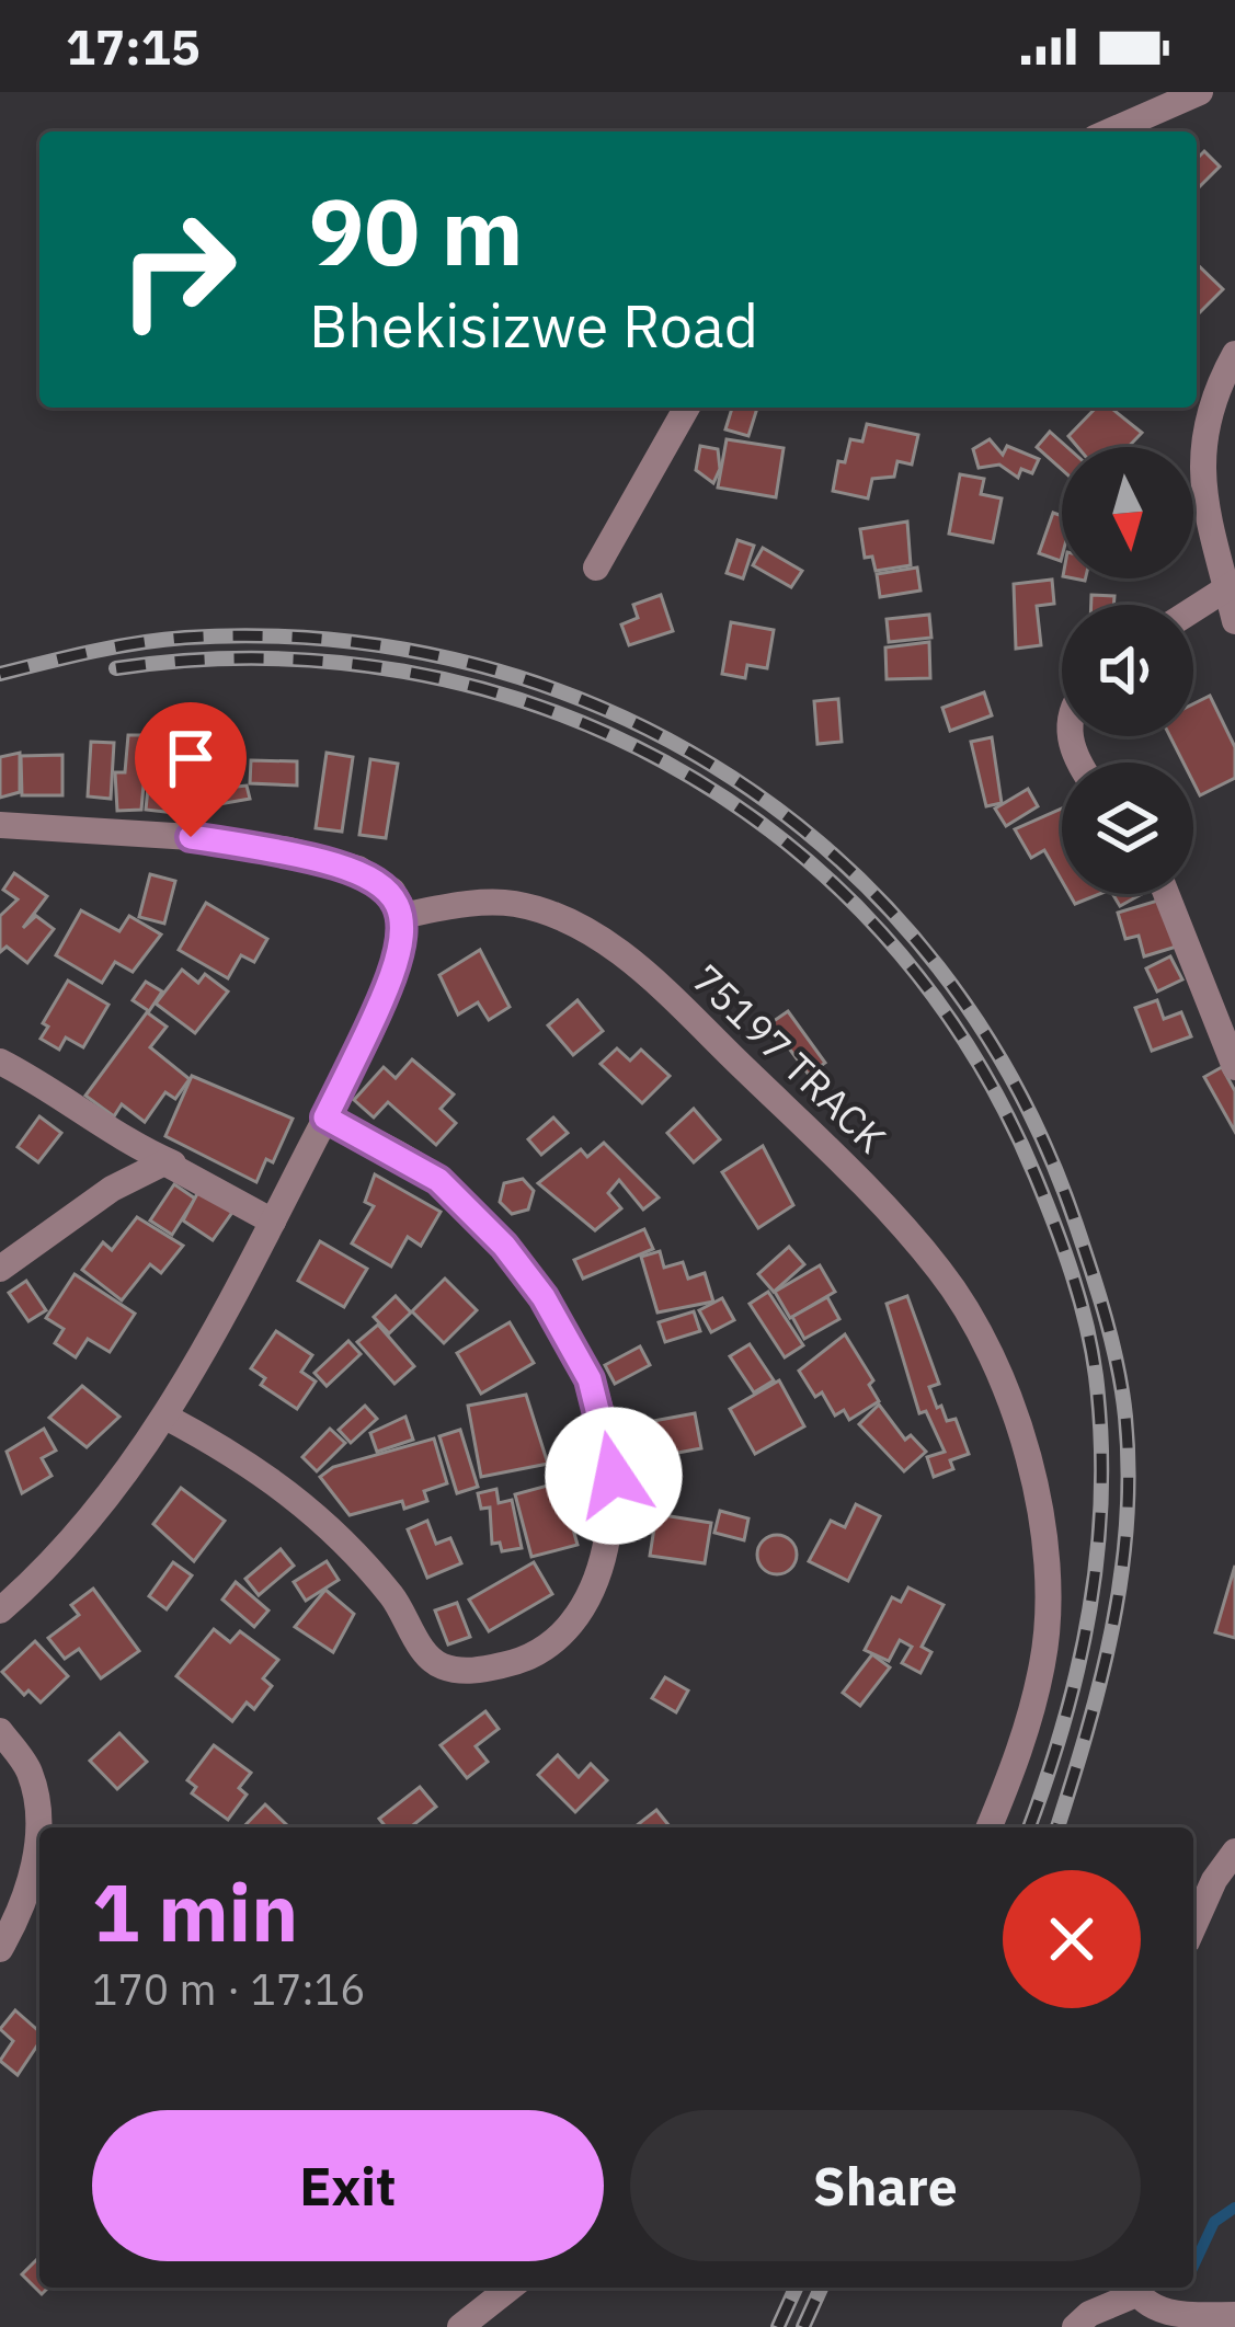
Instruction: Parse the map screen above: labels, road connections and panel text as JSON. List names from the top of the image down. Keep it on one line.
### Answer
{"streets":{"street":["75197 TRACK"]},"north":"bottom","page":{"status":"17:15","turn":["90 m","Bhekisizwe Road"],"heading":["1 min","170 m · 17:16"],"buttons":["Exit","Share"]}}
